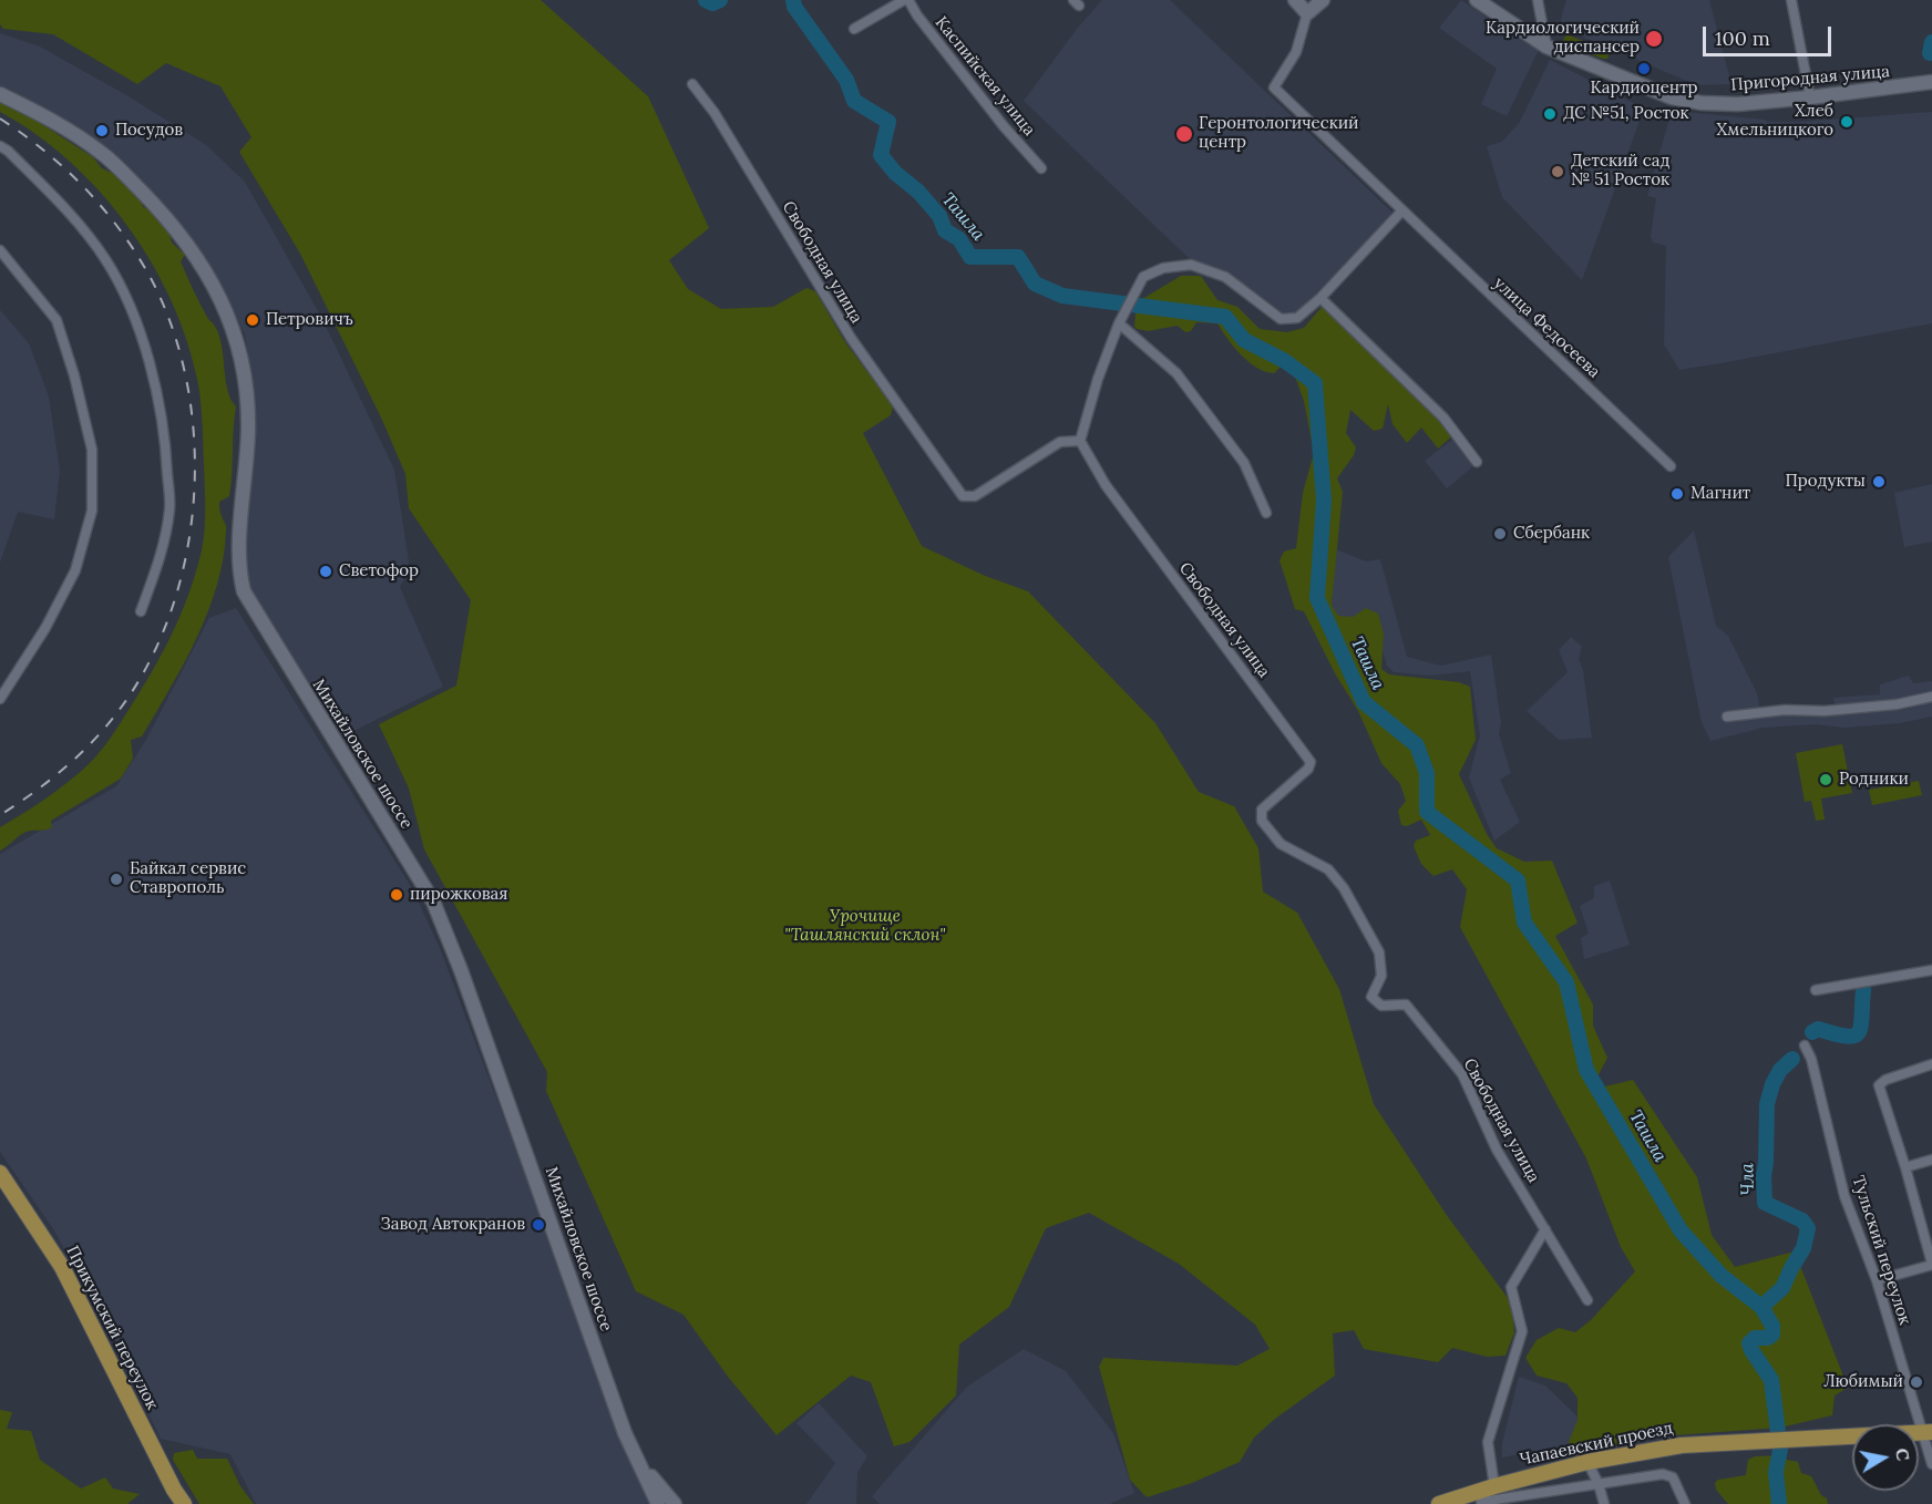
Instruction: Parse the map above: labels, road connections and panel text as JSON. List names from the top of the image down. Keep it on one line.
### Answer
{"streets":{"main road":["Пригородная улица","Михайловское шоссе","Прикумский переулок","Чапаевский проезд"],"street":["Каспийская улица","Свободная улица","улица Федосеева","Тульский переулок"]},"crossings":[["Тульский переулок","Чапаевский проезд"]],"water":["Ташла","Чла"],"parks":["Урочище \"Ташлянский склон\""],"places":["Кардиологический диспансер","Кардиоцентр","ДС №51, Росток","Хлеб Хмельницкого","Посудов","Геронтологический центр","Детский сад № 51 Росток","Петровичъ","Продукты","Магнит","Сбербанк","Светофор","Родники","Байкал сервис Ставрополь","пирожковая","Завод Автокранов","Любимый"],"scale_bar":"100 m","north":"right"}
